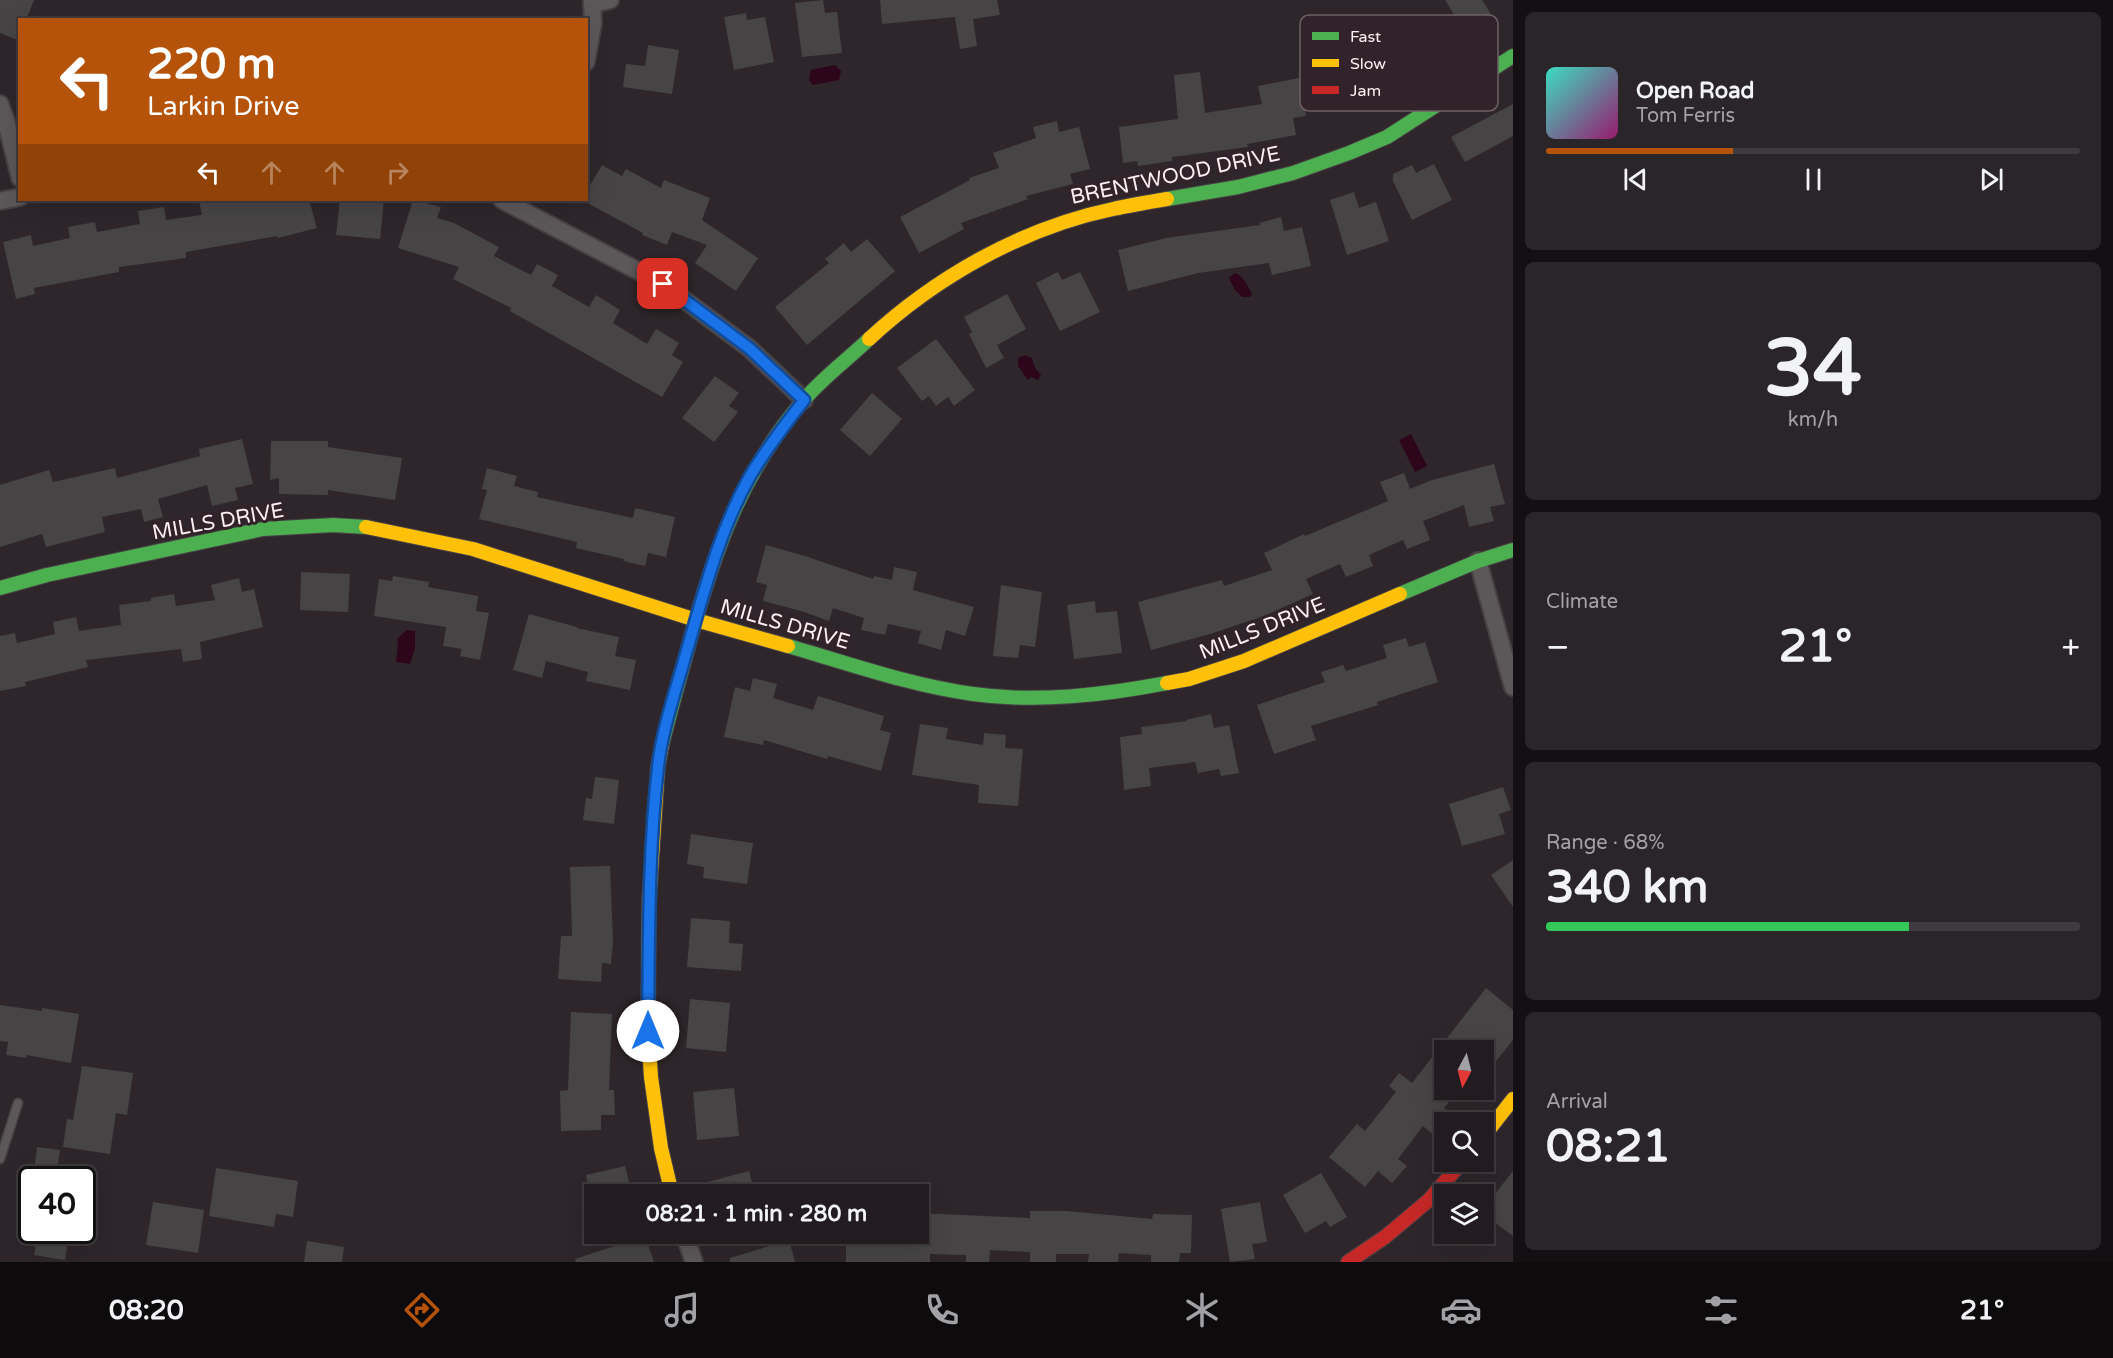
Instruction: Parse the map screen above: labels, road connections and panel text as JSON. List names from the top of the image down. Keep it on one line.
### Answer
{"streets":{"street":["BRENTWOOD DRIVE","MILLS DRIVE"]},"crossings":[["BRENTWOOD DRIVE","MILLS DRIVE"]],"legend":["Fast","Slow","Jam"],"north":"bottom","page":{"turn":["220 m","Larkin Drive"],"song":["Open Road","Tom Ferris"],"tile":[["34","km/h"],"Climate",["Range · 68%","340 km"],["Arrival","08:21"]],"heat":["−","21°","+"],"limit":"40","trip":"08:21 · 1 min · 280 m","tabs":["08:20","21°"]}}
